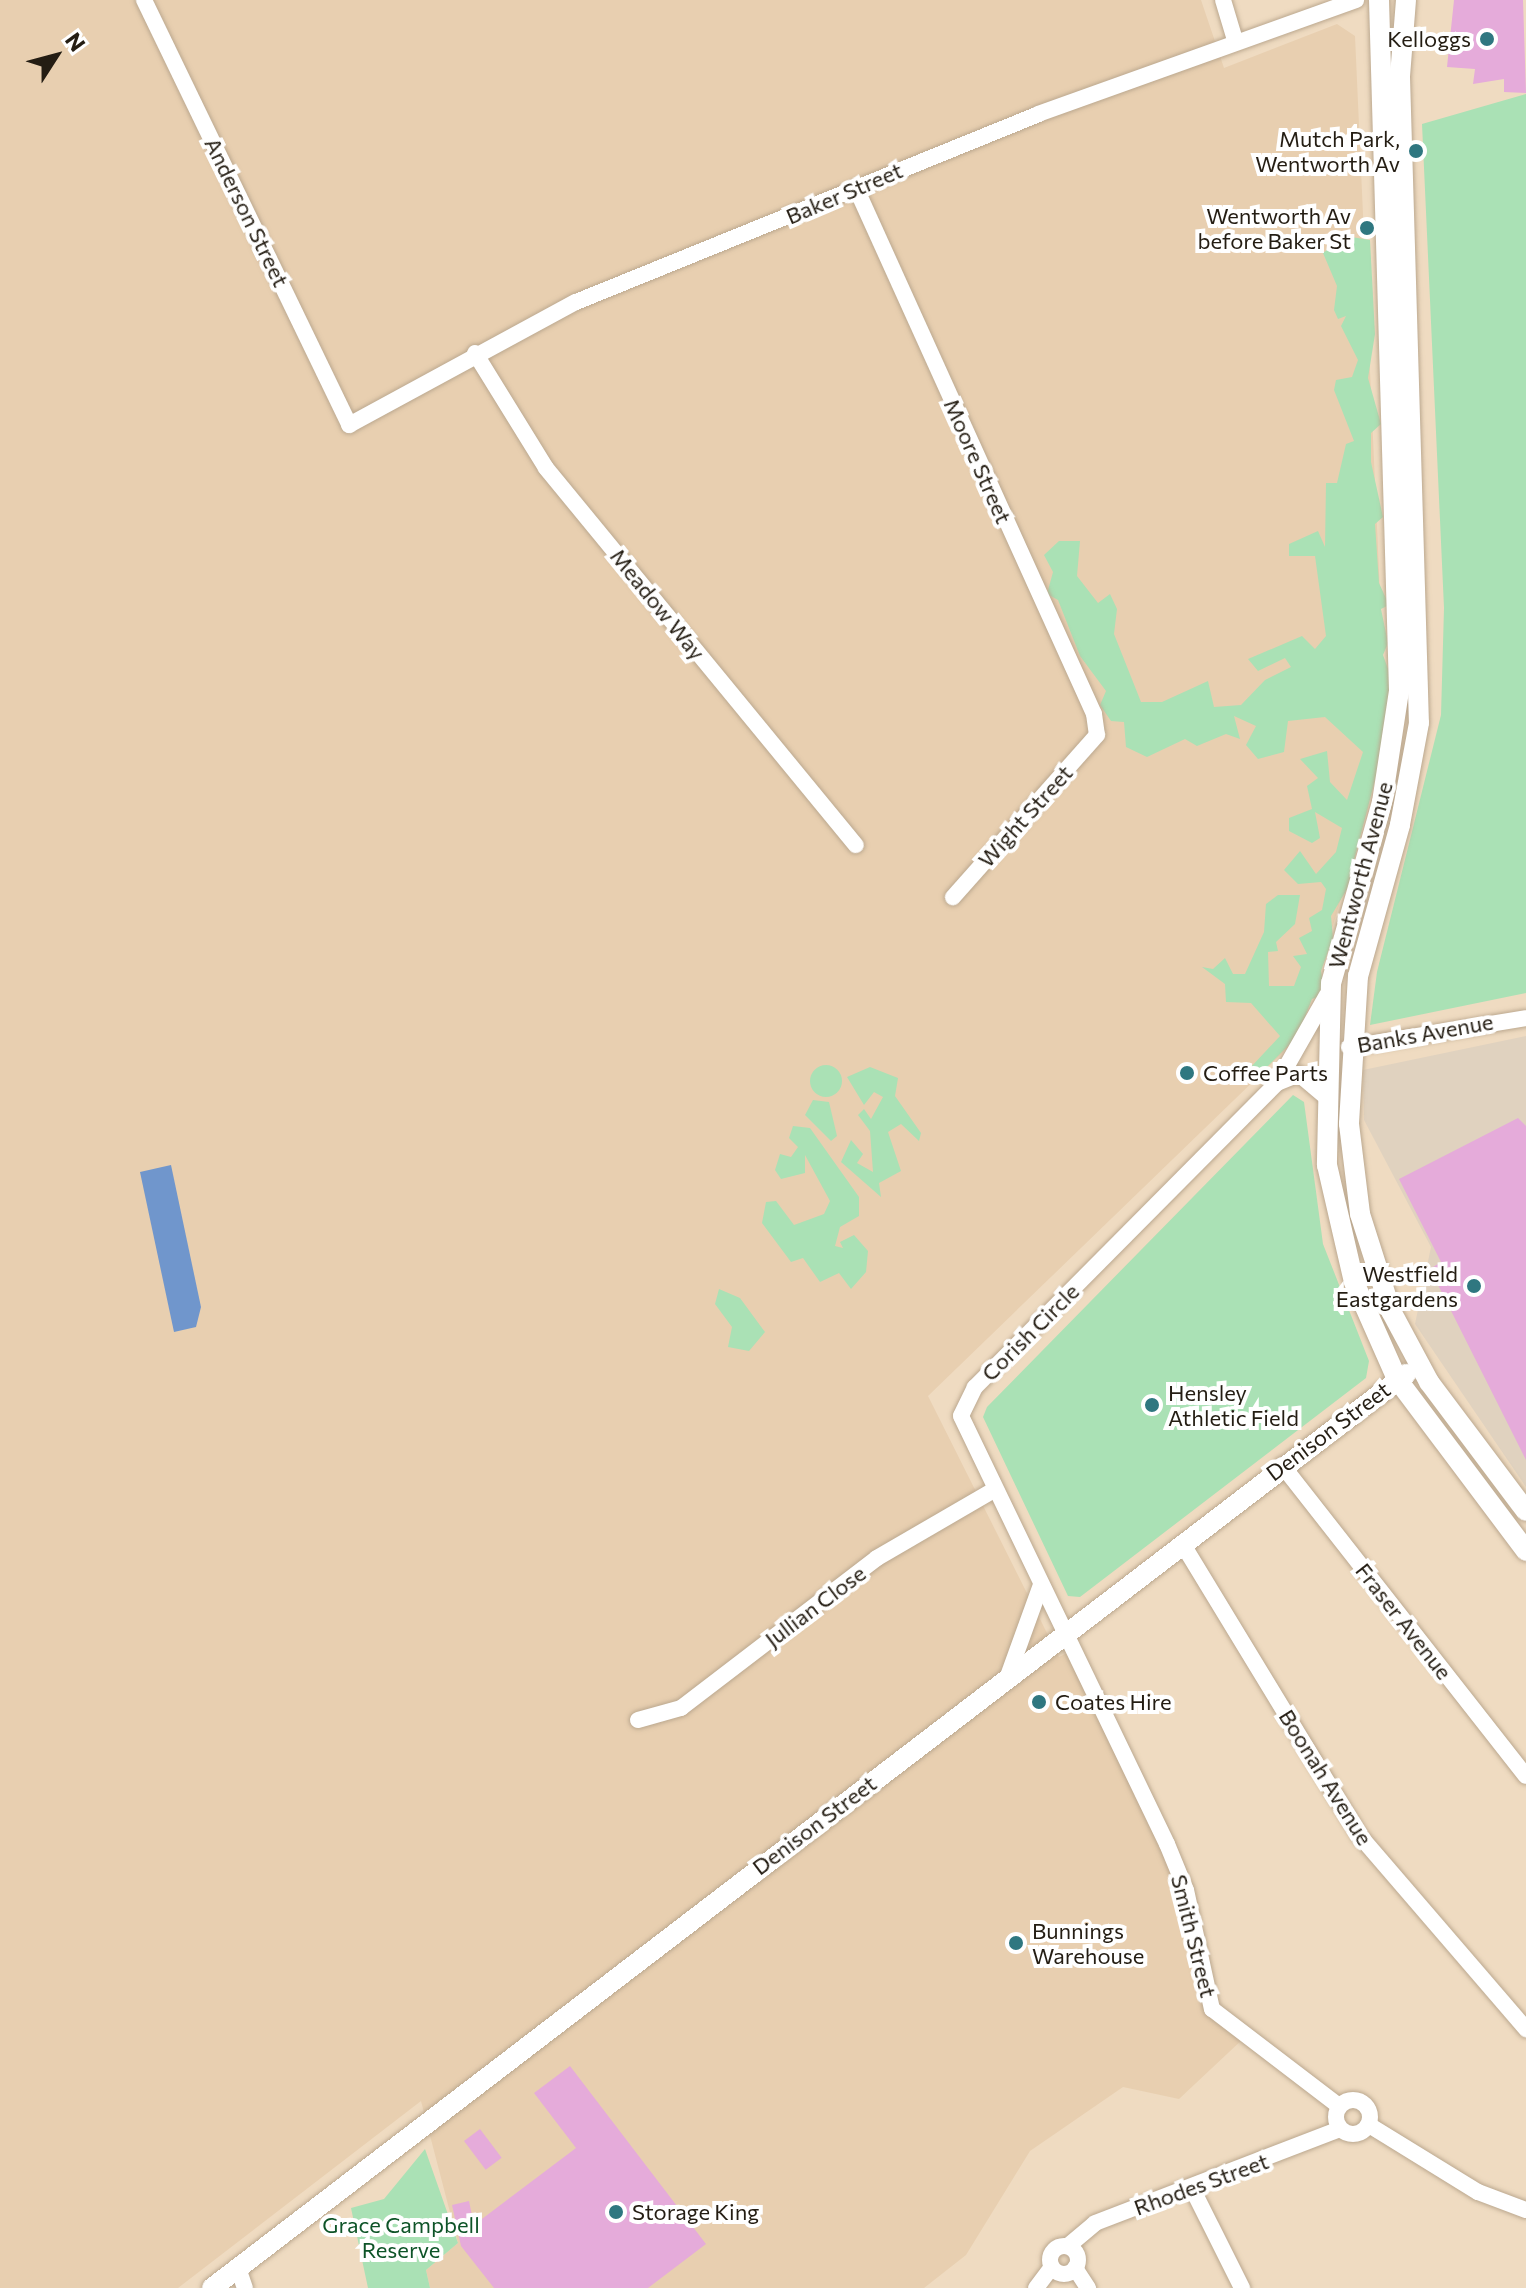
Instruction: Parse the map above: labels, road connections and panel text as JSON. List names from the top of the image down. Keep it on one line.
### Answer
{"streets":{"main road":["Wentworth Avenue","Banks Avenue","Denison Street"],"street":["Baker Street","Anderson Street","Moore Street","Meadow Way","Wight Street","Corish Circle","Jullian Close","Fraser Avenue","Boonah Avenue","Smith Street","Rhodes Street"]},"crossings":[["Baker Street","Anderson Street"],["Baker Street","Moore Street"],["Baker Street","Meadow Way"],["Moore Street","Wight Street"],["Wentworth Avenue","Banks Avenue"],["Wentworth Avenue","Corish Circle"],["Wentworth Avenue","Denison Street"],["Corish Circle","Denison Street"],["Corish Circle","Jullian Close"],["Corish Circle","Smith Street"],["Denison Street","Fraser Avenue"],["Denison Street","Boonah Avenue"],["Denison Street","Smith Street"],["Smith Street","Rhodes Street"]],"parks":["Grace Campbell Reserve"],"places":["Kelloggs","Mutch Park, Wentworth Av","Wentworth Av before Baker St","Coffee Parts","Westfield Eastgardens","Hensley Athletic Field","Coates Hire","Bunnings Warehouse","Storage King"],"north":"top right"}
